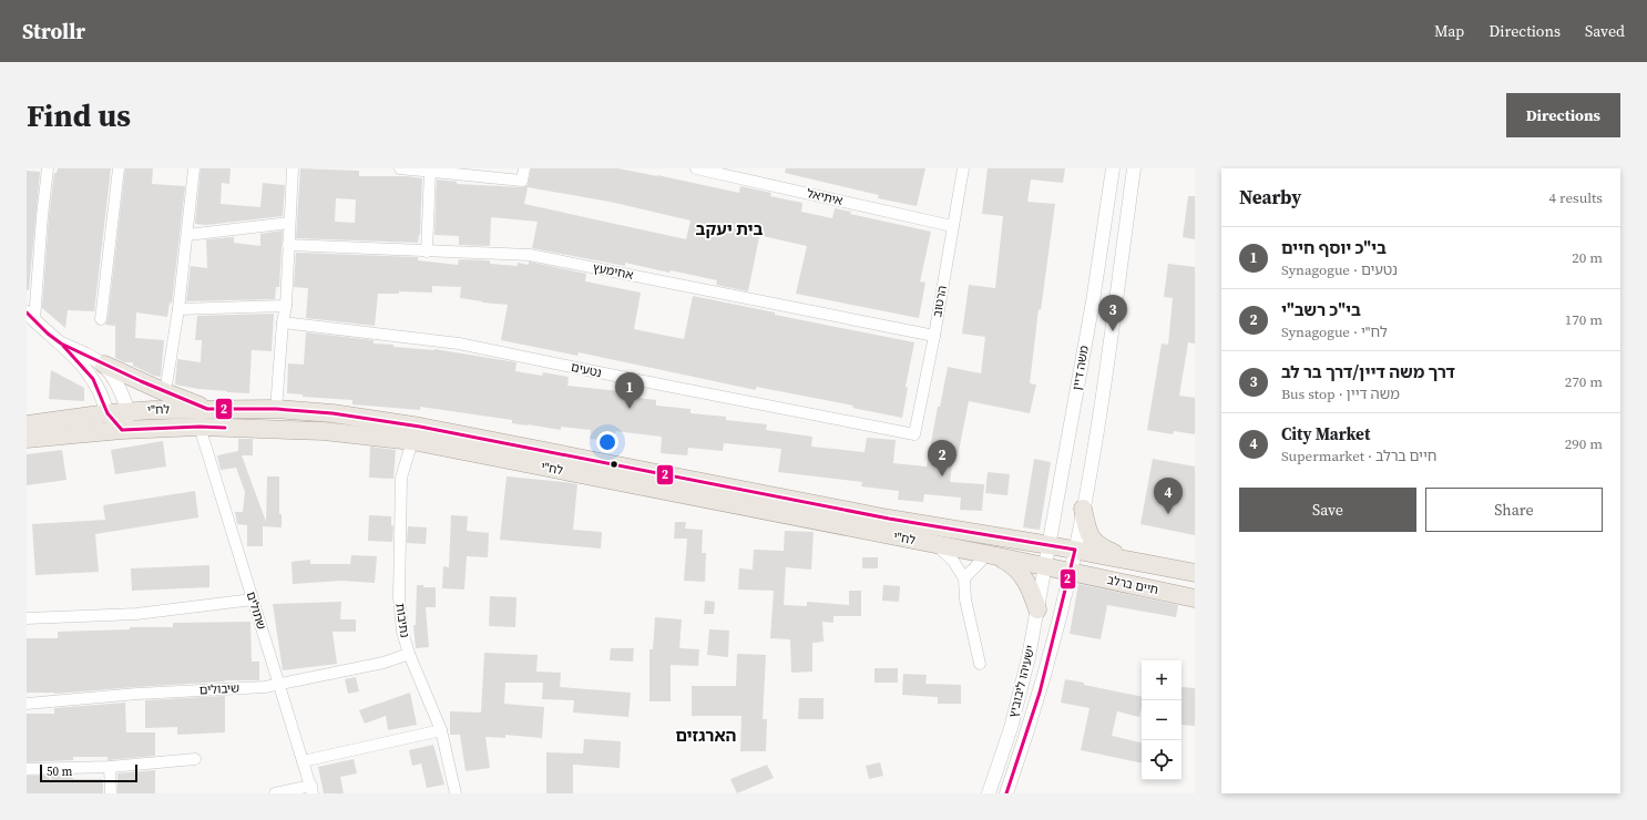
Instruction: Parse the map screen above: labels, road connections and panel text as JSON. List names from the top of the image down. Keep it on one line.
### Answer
{"streets":{"main road":["לח\"י","חיים ברלב"],"street":["איתיאל","אחימעץ","הרטוב","משה דיין","נטעים","שתולים","נתיבות","ישעיהו ליבוביץ","שיבולים"]},"crossings":[["איתיאל","הרטוב"],["אחימעץ","הרטוב"],["הרטוב","נטעים"],["משה דיין","לח\"י"],["משה דיין","חיים ברלב"],["משה דיין","ישעיהו ליבוביץ"],["לח\"י","חיים ברלב"],["לח\"י","שתולים"],["לח\"י","נתיבות"],["לח\"י","ישעיהו ליבוביץ"],["חיים ברלב","ישעיהו ליבוביץ"],["שתולים","שיבולים"],["נתיבות","שיבולים"]],"districts":["בית יעקב","הארגזים"],"lines":["transit line 2"],"scale_bar":"50 m","page":{"header":"Strollr","nav":["Map","Directions","Saved"],"buttons":["Directions",["Save","Share"]],"title":"Find us","heading":["Nearby","4 results"],"list":[{"mark":"1","name":"בי\"כ יוסף חיים","note":"Synagogue · נטעים","value":"20 m"},{"mark":"2","name":"בי\"כ רשב\"י","note":"Synagogue · לח\"י","value":"170 m"},{"mark":"3","name":"דרך משה דיין/דרך בר לב","note":"Bus stop · משה דיין","value":"270 m"},{"mark":"4","name":"City Market","note":"Supermarket · חיים ברלב","value":"290 m"}],"pins":["3","1","2","4"],"map_buttons":["+","−"],"scale":"50 m"}}
